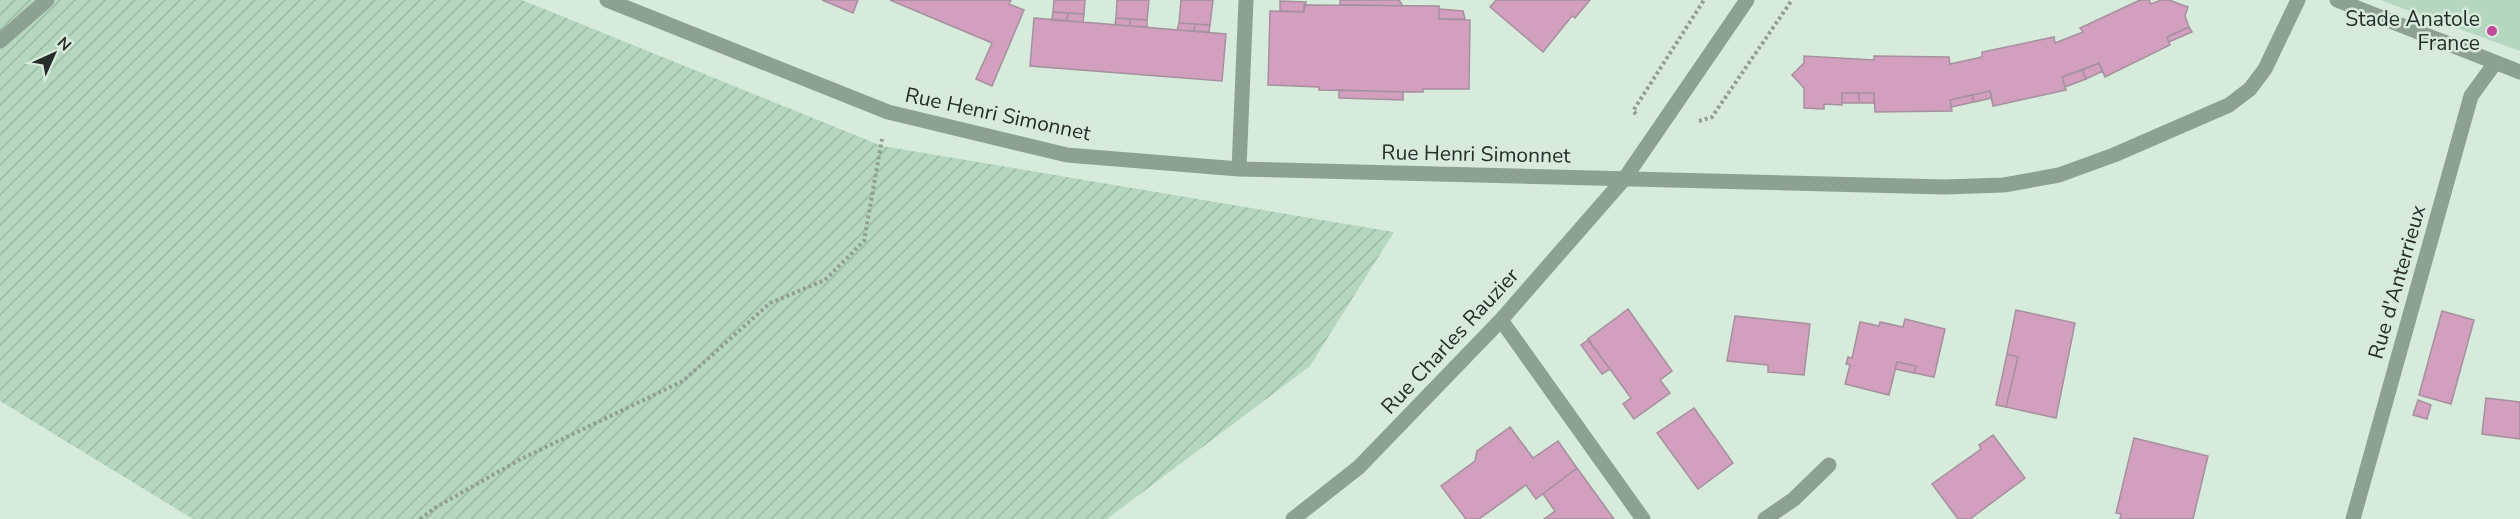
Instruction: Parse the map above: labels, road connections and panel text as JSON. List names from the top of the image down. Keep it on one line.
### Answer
{"streets":{"street":["Rue Henri Simonnet","Rue d'Anterrieux","Rue Charles Rauzier"]},"crossings":[["Rue Henri Simonnet","Rue Charles Rauzier"]],"places":["Stade Anatole France"],"north":"top right"}
